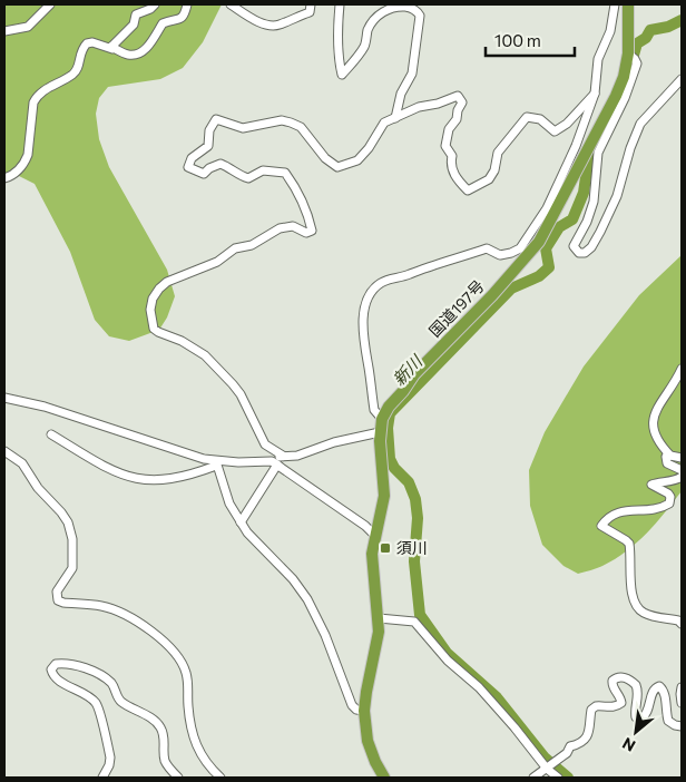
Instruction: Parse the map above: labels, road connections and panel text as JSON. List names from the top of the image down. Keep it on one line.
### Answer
{"streets":{"highway":["国道197号"]},"water":["新川"],"places":{"transit":["須川"]},"scale_bar":"100 m","north":"bottom left"}
